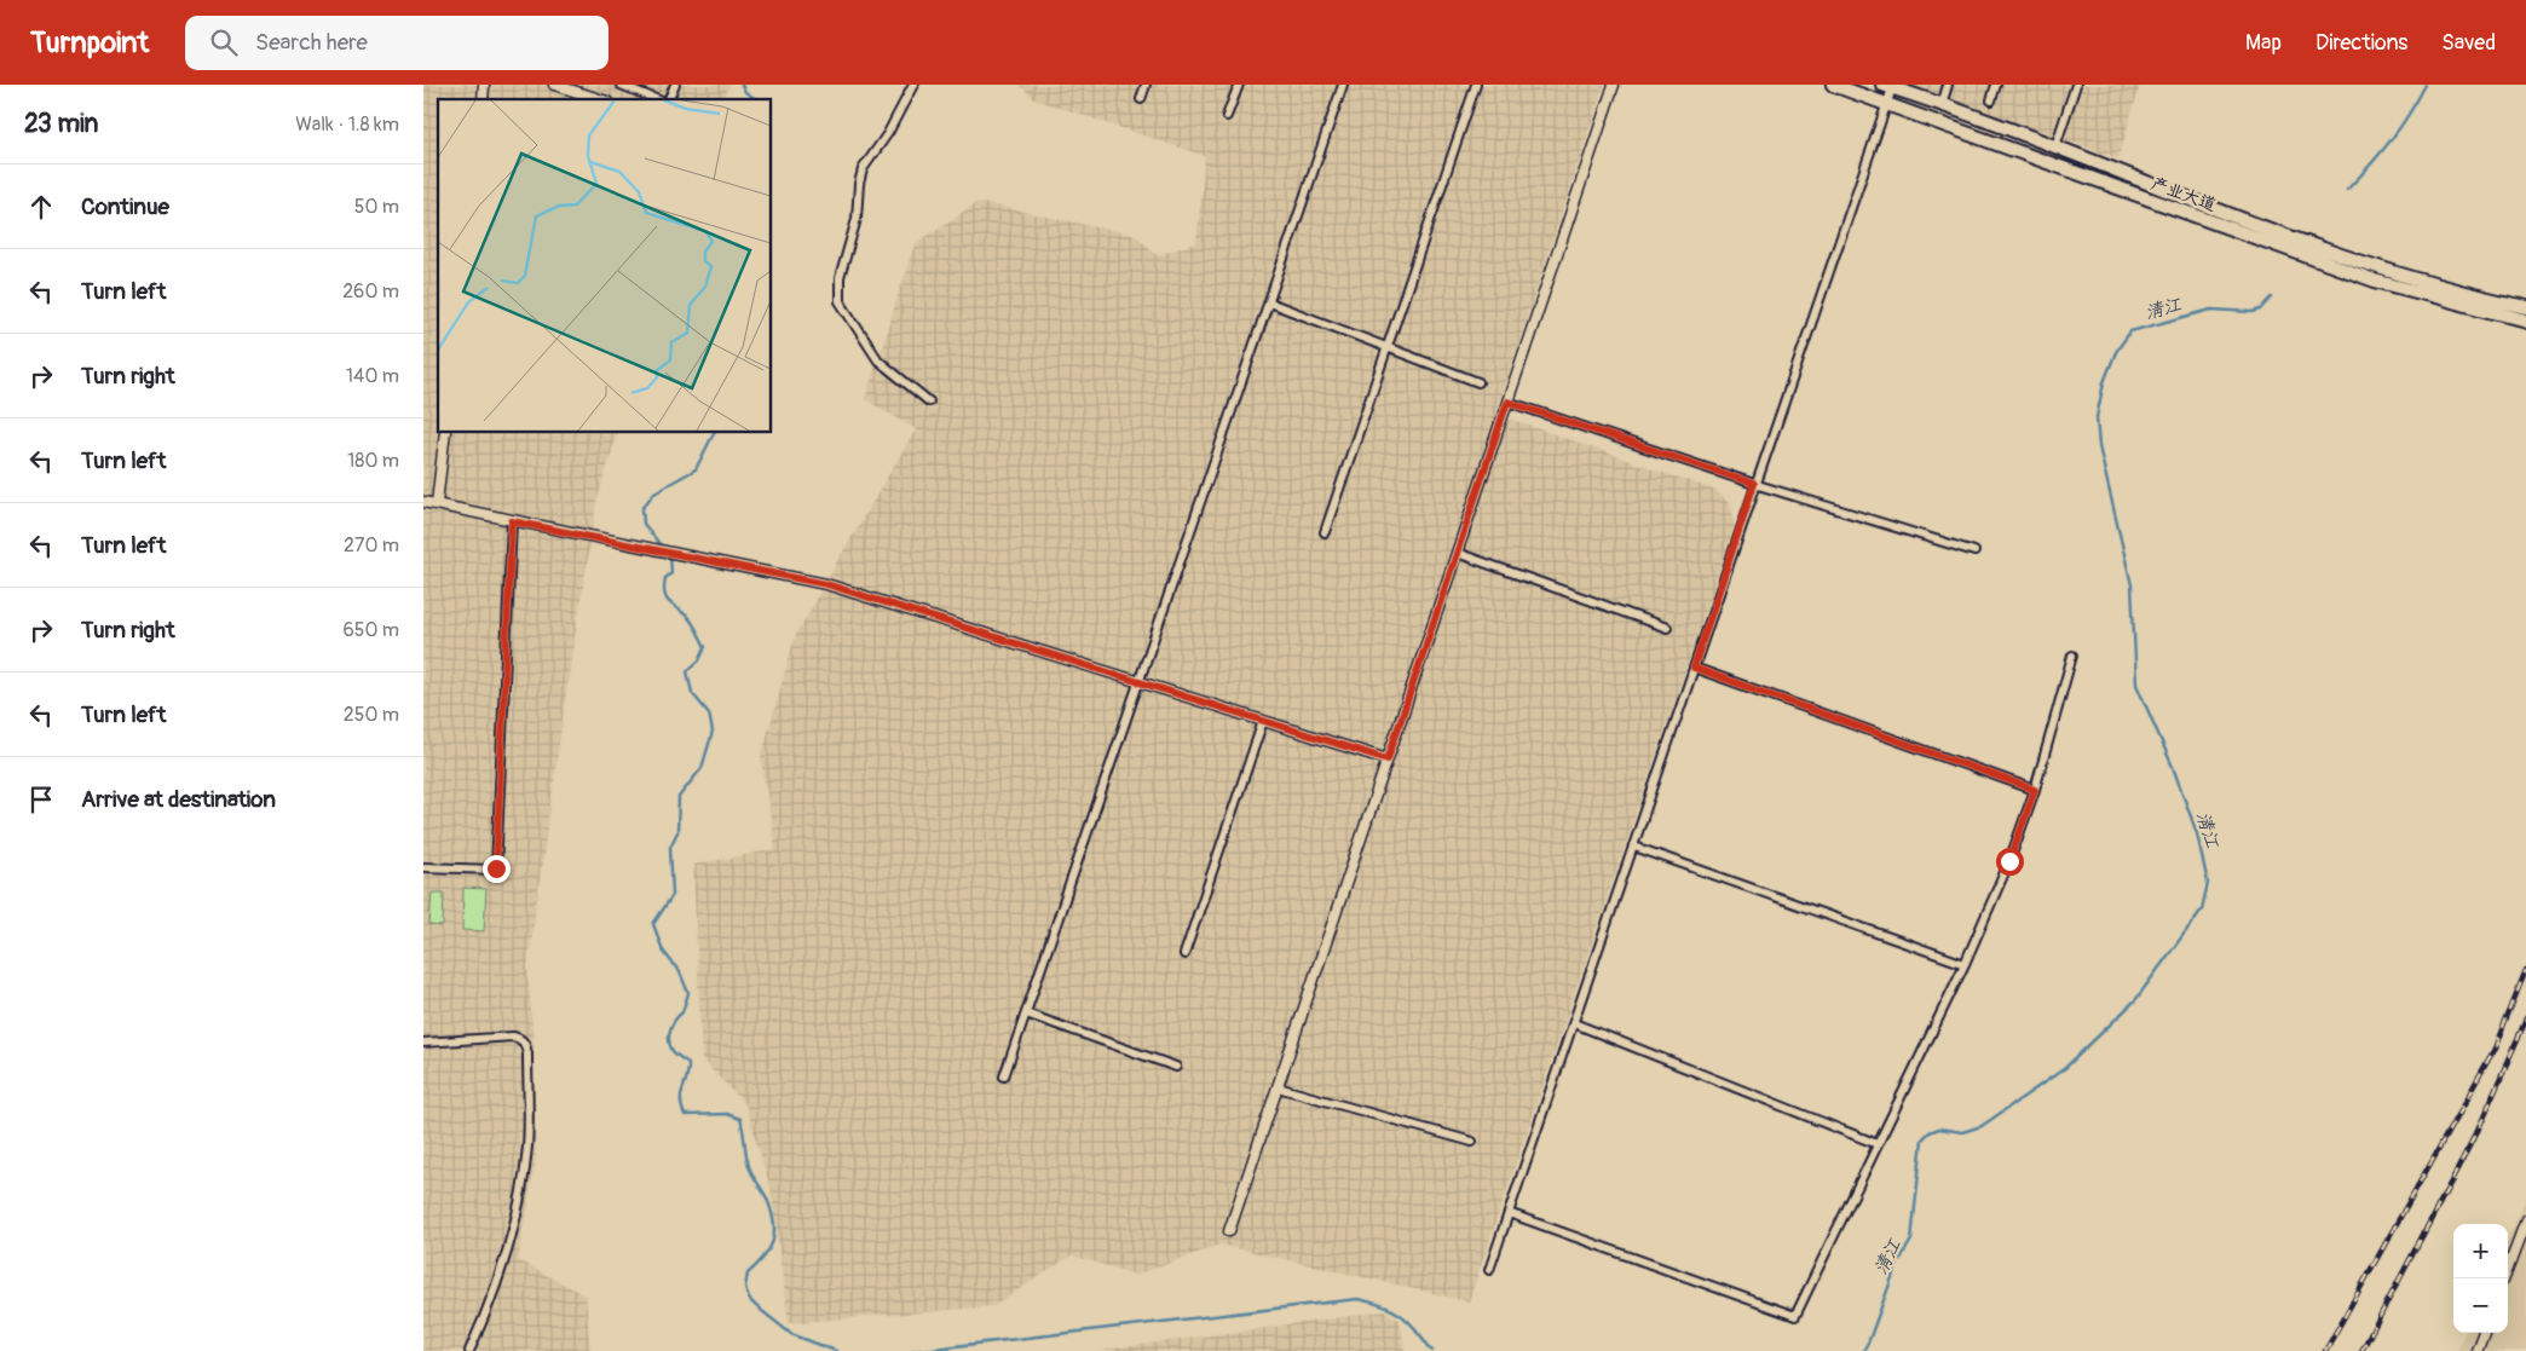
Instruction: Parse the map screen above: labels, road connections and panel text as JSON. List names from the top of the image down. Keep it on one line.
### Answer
{"streets":{"main road":["产业大道"]},"water":["清江"],"page":{"header":"Turnpoint","search":"Search here","nav":["Map","Directions","Saved"],"heading":["23 min","Walk · 1.8 km"],"list":[["Continue","50 m"],["Turn left","260 m"],["Turn right","140 m"],["Turn left","180 m"],["Turn left","270 m"],["Turn right","650 m"],["Turn left","250 m"],"Arrive at destination"],"map_buttons":["+","−"]}}
